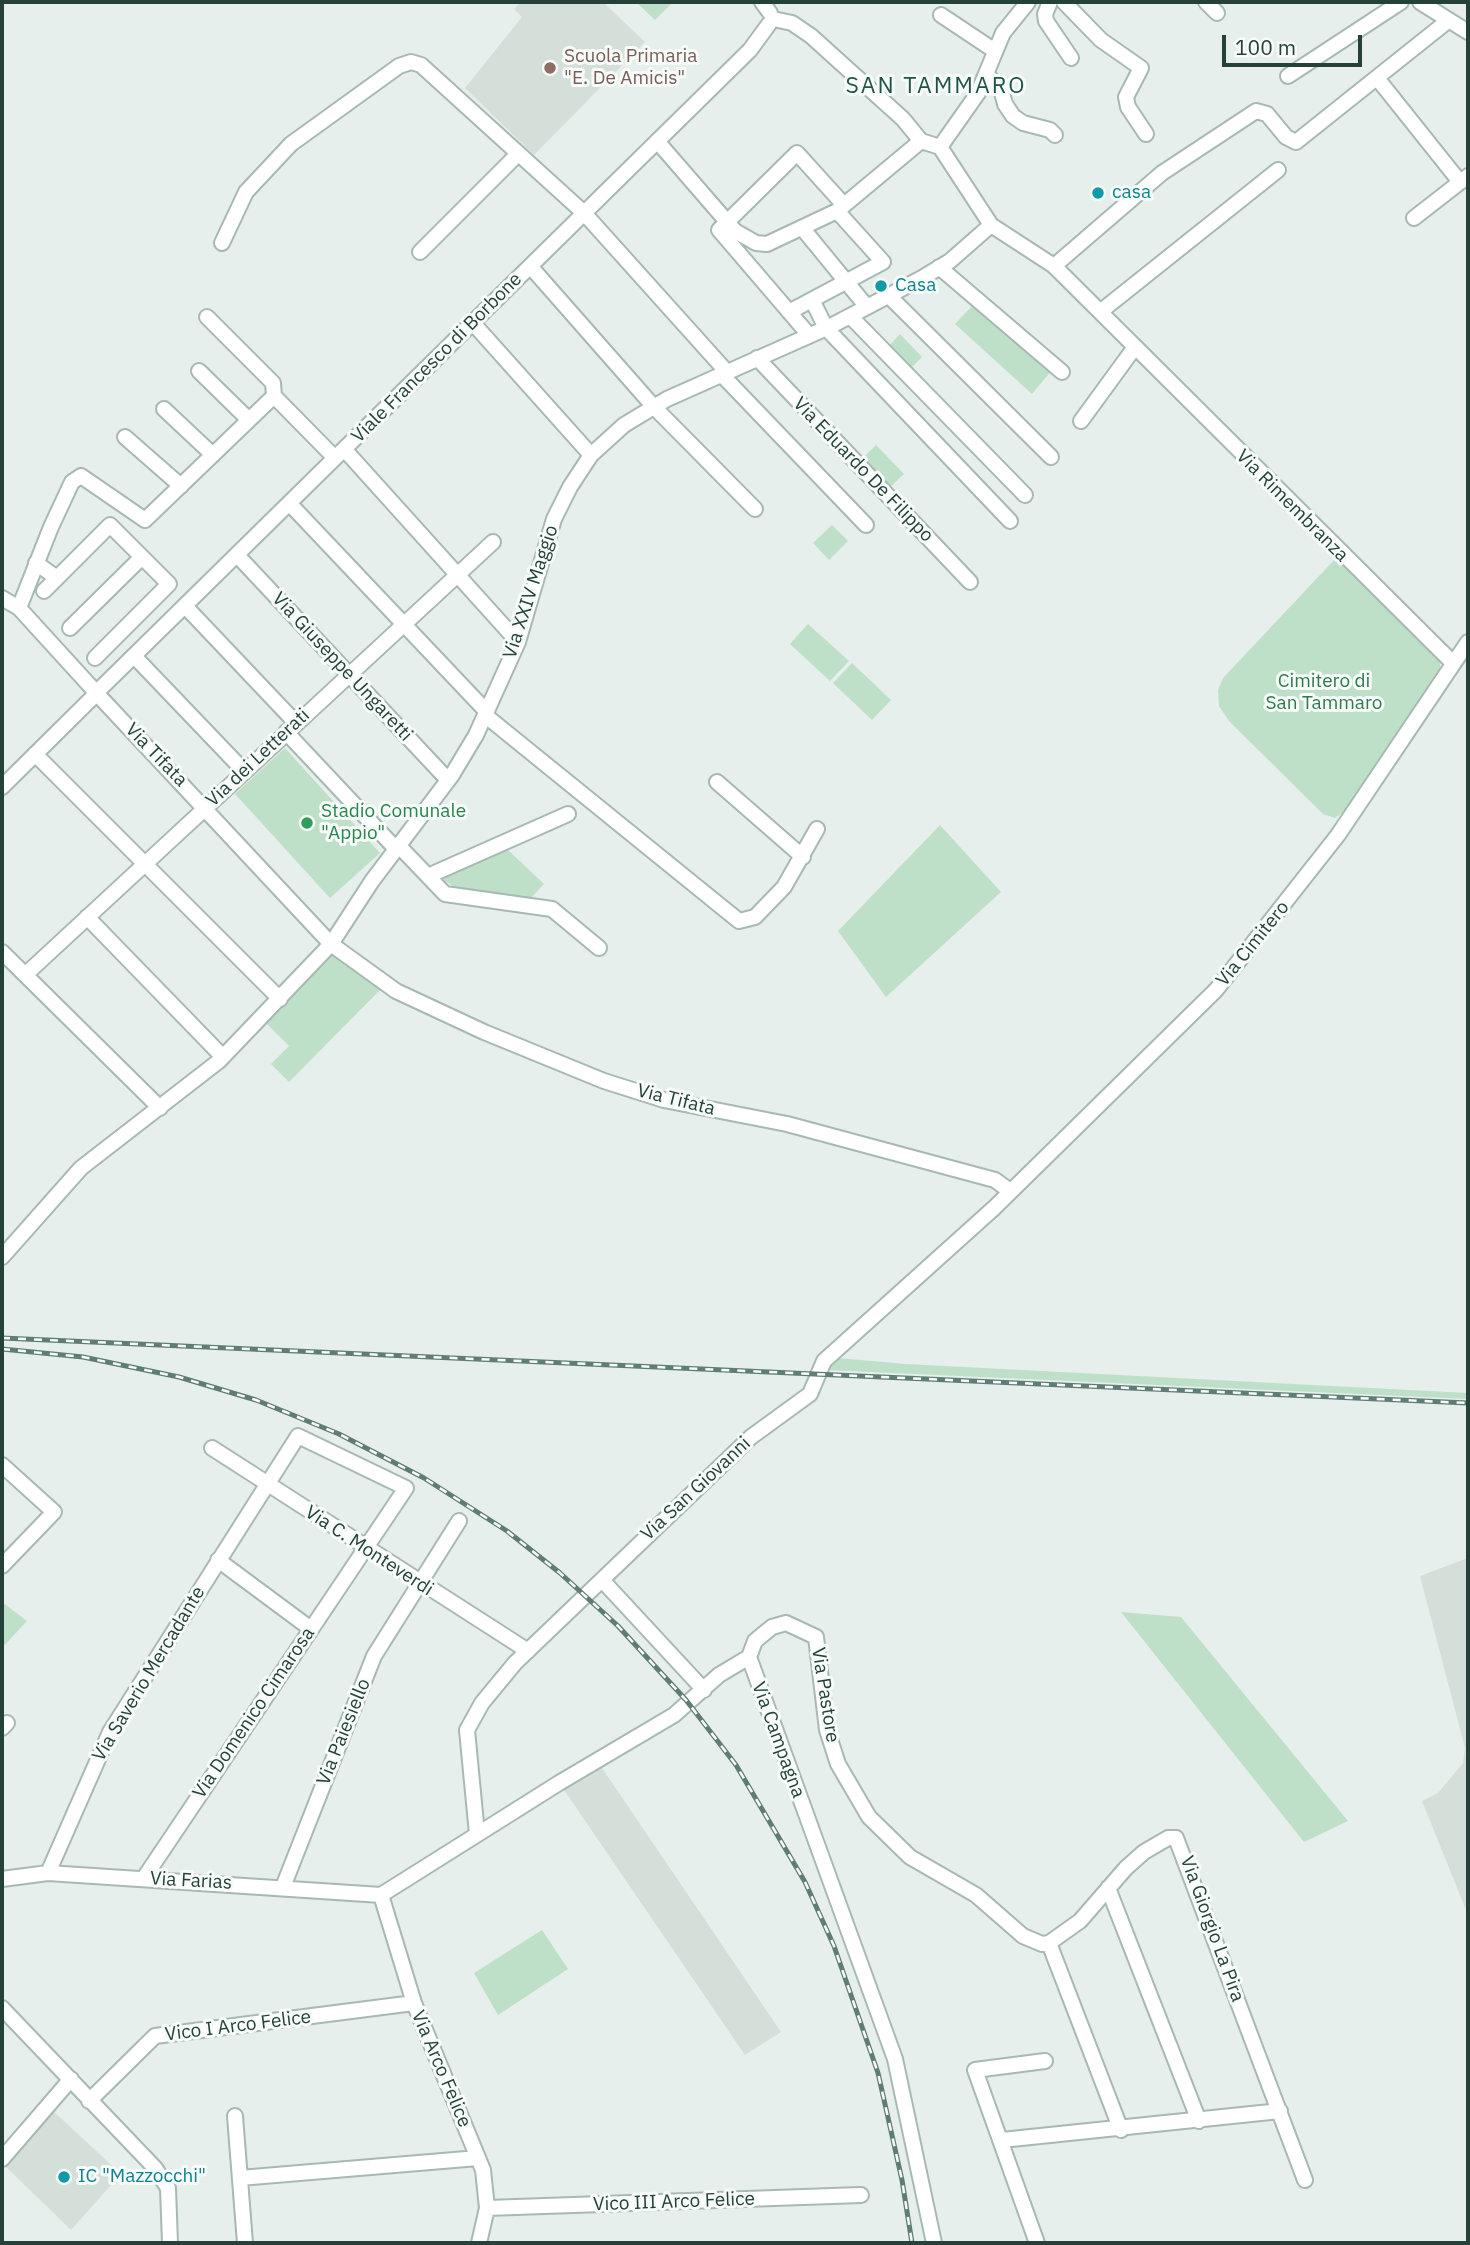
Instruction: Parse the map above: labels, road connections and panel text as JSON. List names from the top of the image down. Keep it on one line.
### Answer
{"streets":{"street":["Viale Francesco di Borbone","Via Eduardo De Filippo","Via Rimembranza","Via XXIV Maggio","Via Giuseppe Ungaretti","Via Tifata","Via dei Letterati","Via Cimitero","Via San Giovanni","Via C. Monteverdi","Via Saverio Mercadante","Via Pastore","Via Domenico Cimarosa","Via Paiesiello","Via Campagna","Via Farias","Via Giorgio La Pira","Vico I Arco Felice","Via Arco Felice","Vico III Arco Felice"]},"crossings":[["Viale Francesco di Borbone","Via Giuseppe Ungaretti"],["Viale Francesco di Borbone","Via Tifata"],["Via Eduardo De Filippo","Via XXIV Maggio"],["Via Rimembranza","Via XXIV Maggio"],["Via Rimembranza","Via Cimitero"],["Via XXIV Maggio","Via Giuseppe Ungaretti"],["Via XXIV Maggio","Via Tifata"],["Via Giuseppe Ungaretti","Via dei Letterati"],["Via Tifata","Via dei Letterati"],["Via Tifata","Via Cimitero"],["Via Tifata","Via San Giovanni"],["Via Cimitero","Via San Giovanni"],["Via San Giovanni","Via C. Monteverdi"],["Via San Giovanni","Via Campagna"],["Via C. Monteverdi","Via Saverio Mercadante"],["Via C. Monteverdi","Via Domenico Cimarosa"],["Via C. Monteverdi","Via Paiesiello"],["Via Saverio Mercadante","Via Domenico Cimarosa"],["Via Saverio Mercadante","Via Farias"],["Via Pastore","Via Campagna"],["Via Pastore","Via Giorgio La Pira"],["Via Domenico Cimarosa","Via Farias"],["Via Paiesiello","Via Farias"],["Via Campagna","Via Farias"],["Via Campagna","Via Arco Felice"],["Via Farias","Via Arco Felice"],["Vico I Arco Felice","Via Arco Felice"],["Via Arco Felice","Vico III Arco Felice"]],"districts":["SAN TAMMARO"],"parks":["Cimitero di San Tammaro"],"places":["Scuola Primaria \"E. De Amicis\"","casa","Casa","Stadio Comunale \"Appio\"","IC \"Mazzocchi\""],"scale_bar":"100 m"}
